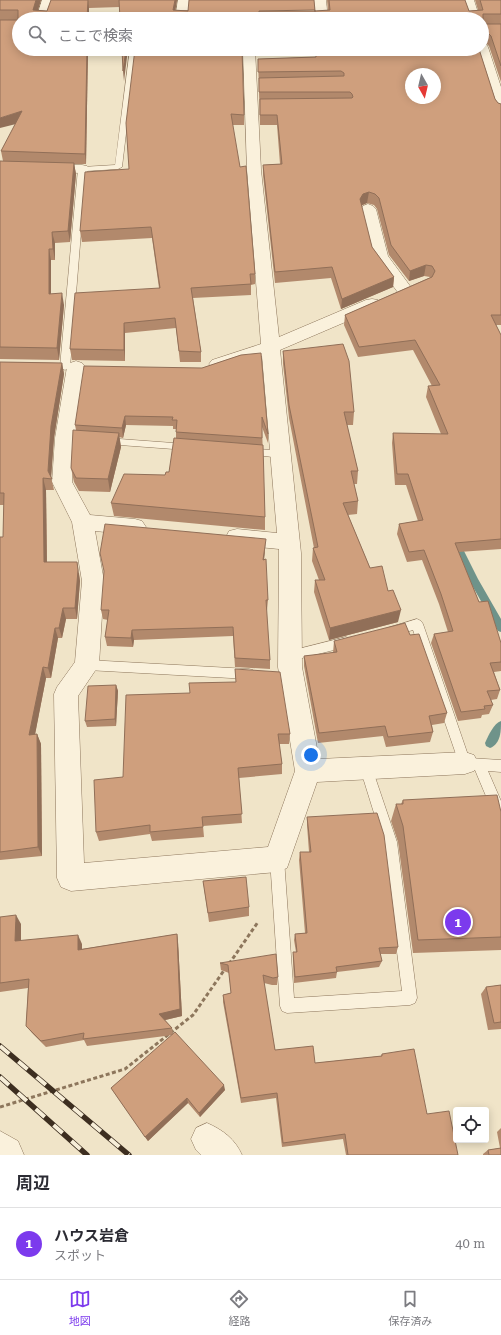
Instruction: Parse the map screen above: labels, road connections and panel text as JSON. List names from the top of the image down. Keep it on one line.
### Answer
{"north":"bottom","page":{"search":"ここで検索","pins":"1","heading":"周辺","list":[{"mark":"1","name":"ハウス岩倉","note":"スポット","value":"40 m"}],"nav":["地図","経路","保存済み"]}}
